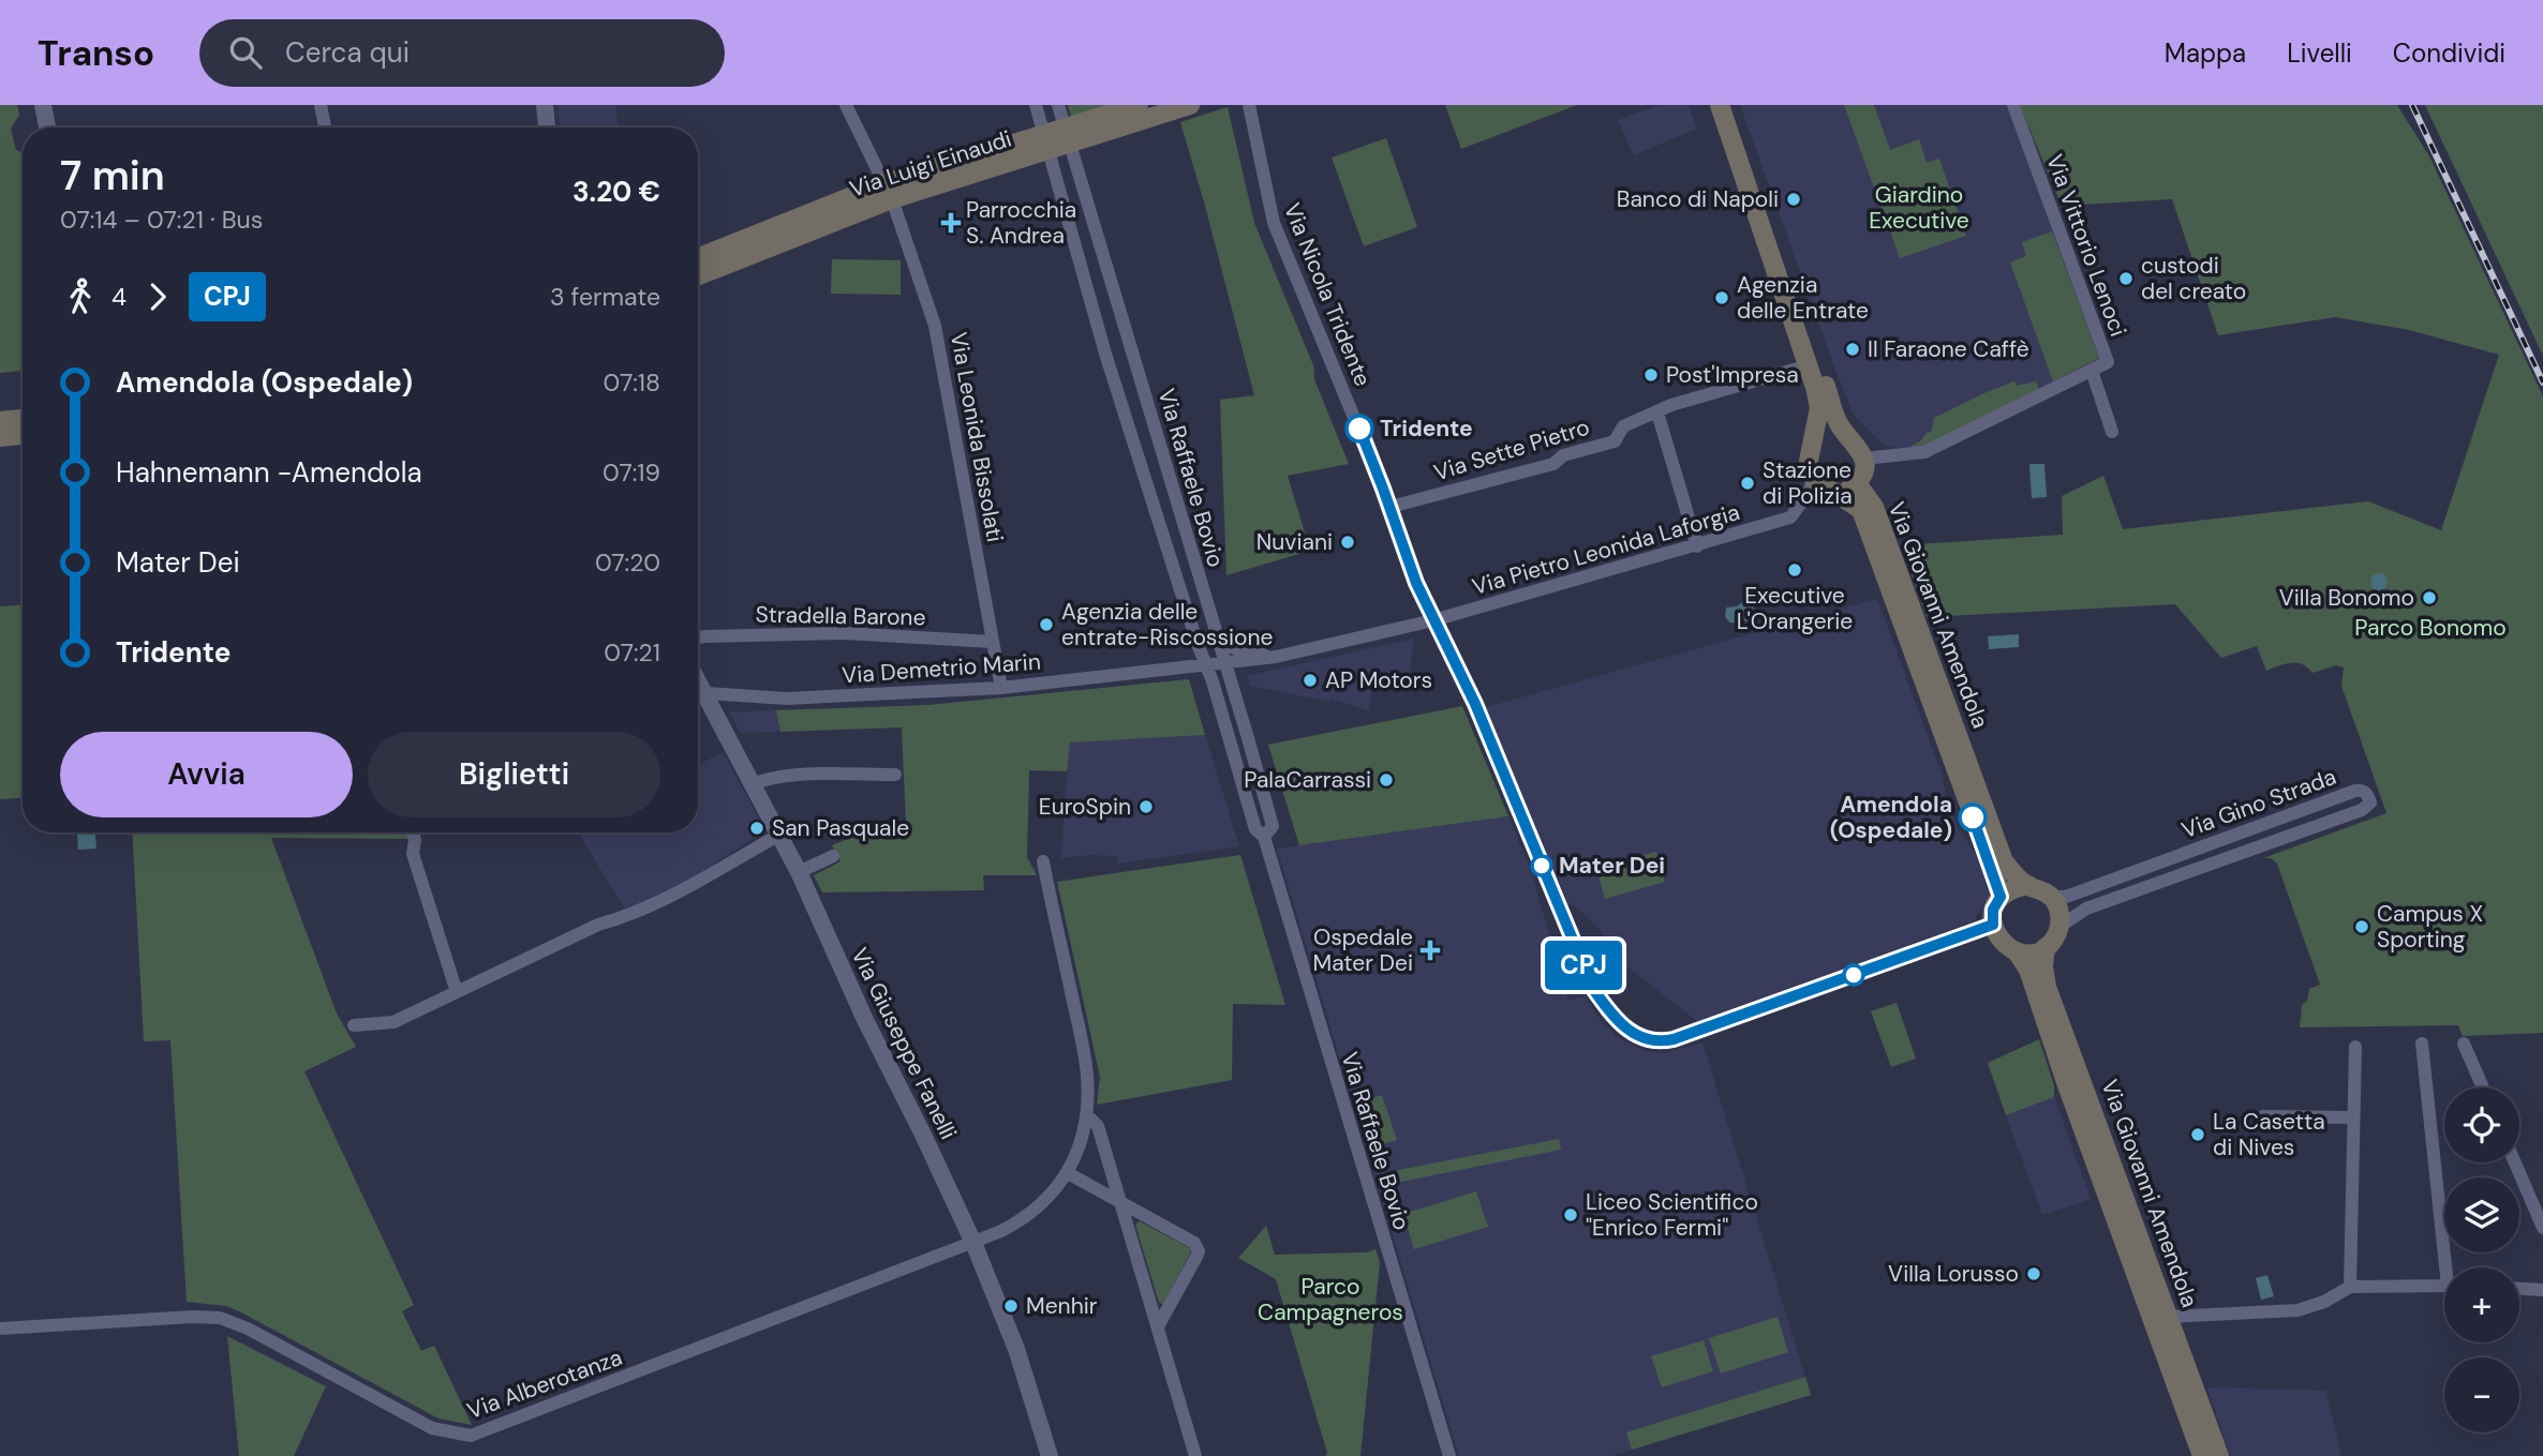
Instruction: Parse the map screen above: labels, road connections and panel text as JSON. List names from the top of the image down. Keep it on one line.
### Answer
{"streets":{"main road":["Via Luigi Einaudi","Via Giovanni Amendola"],"street":["Via Vittorio Lenoci","Via Nicola Tridente","Via Leonida Bissolati","Via Sette Pietro","Via Raffaele Bovio","Via Pietro Leonida Laforgia","Stradella Barone","Via Demetrio Marin","Via Gino Strada","Via Giuseppe Fanelli","Via Alberotanza"]},"crossings":[["Via Luigi Einaudi","Via Leonida Bissolati"],["Via Luigi Einaudi","Via Raffaele Bovio"],["Via Nicola Tridente","Via Sette Pietro"],["Via Nicola Tridente","Via Pietro Leonida Laforgia"],["Via Nicola Tridente","Via Giovanni Amendola"],["Via Nicola Tridente","Via Gino Strada"],["Via Leonida Bissolati","Stradella Barone"],["Via Leonida Bissolati","Via Demetrio Marin"],["Via Raffaele Bovio","Via Demetrio Marin"],["Via Pietro Leonida Laforgia","Via Giovanni Amendola"],["Via Pietro Leonida Laforgia","Via Demetrio Marin"],["Via Giovanni Amendola","Via Gino Strada"],["Via Demetrio Marin","Via Giuseppe Fanelli"],["Via Giuseppe Fanelli","Via Alberotanza"]],"parks":["Giardino Executive","Parco Bonomo","Parco Campagneros"],"places":{"other":["Banco di Napoli","custodi del creato","Agenzia delle Entrate","Il Faraone Caffè","Post'Impresa","Tridente","Stazione di Polizia","Nuviani","Executive L'Orangerie","Villa Bonomo","Agenzia delle entrate-Riscossione","AP Motors","PalaCarrassi","EuroSpin","Amendola (Ospedale)","San Pasquale","Mater Dei","Campus X Sporting","La Casetta di Nives","Liceo Scientifico \"Enrico Fermi\"","Villa Lorusso","Menhir"],"health":["Parrocchia S. Andrea","Ospedale Mater Dei"]},"lines":["bus line CPJ"],"page":{"header":"Transo","search":"Cerca qui","nav":["Mappa","Livelli","Condividi"],"on_map":"CPJ","heading":["7 min","07:14 – 07:21 · Bus","3.20 €"],"legs":["4","CPJ","3 fermate"],"list":[{"name":"Amendola (Ospedale)","value":"07:18"},{"name":"Hahnemann -Amendola","value":"07:19"},{"name":"Mater Dei","value":"07:20"},{"name":"Tridente","value":"07:21"}],"buttons":["Avvia","Biglietti"],"map_buttons":["+","−"]}}
